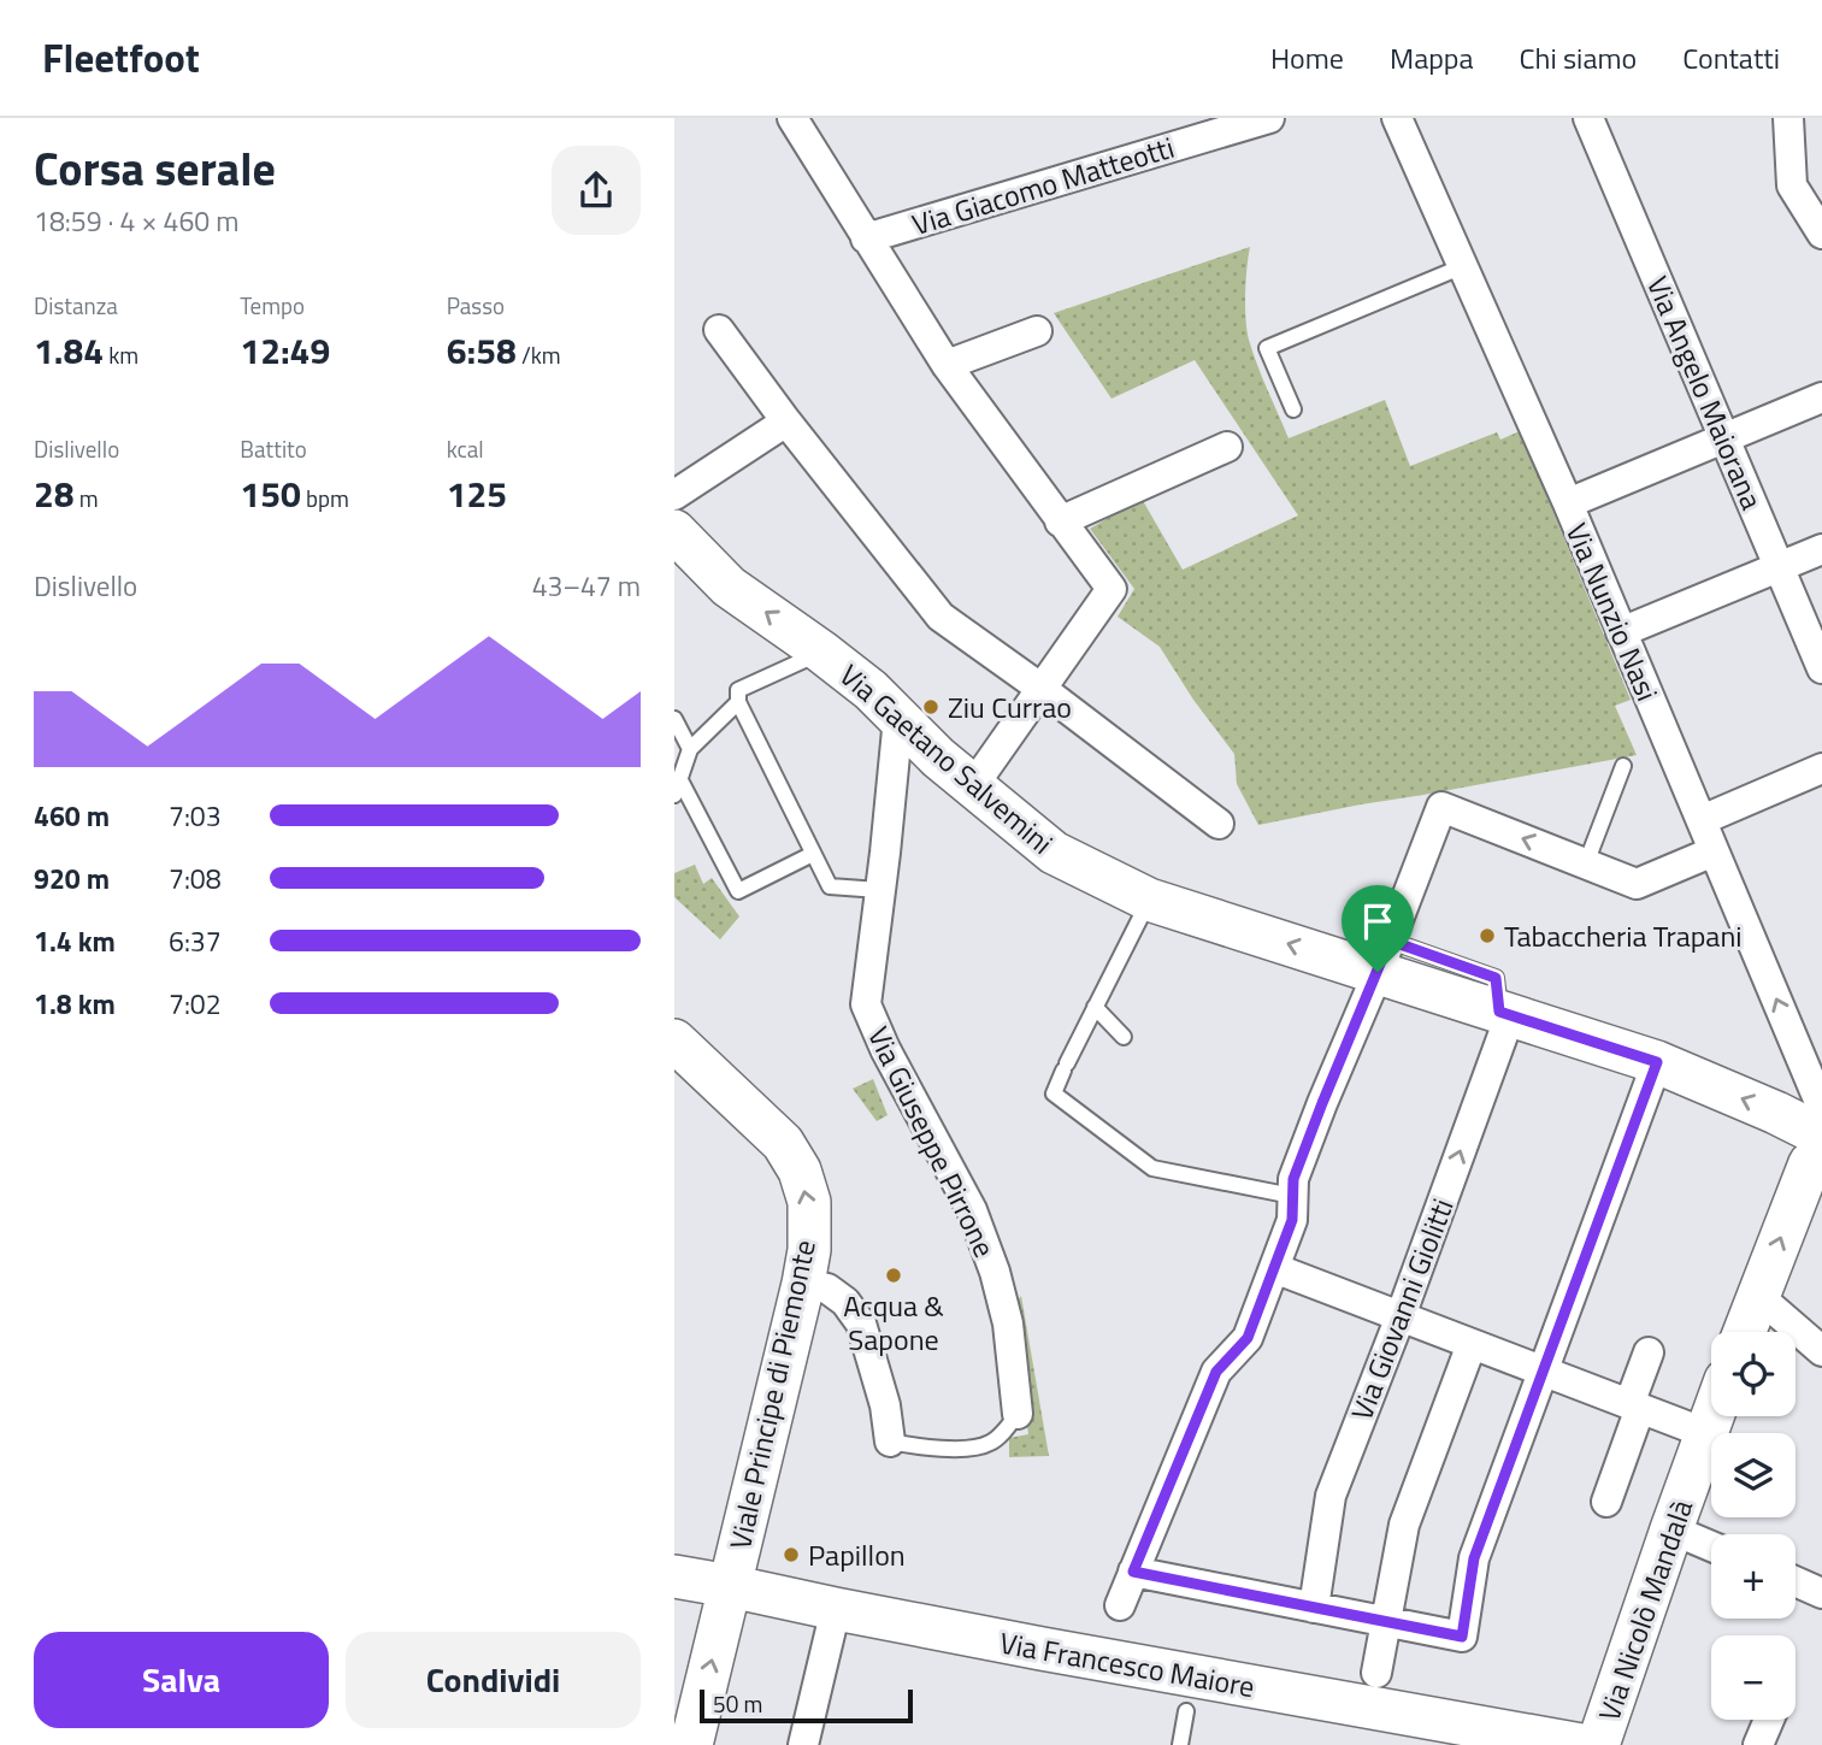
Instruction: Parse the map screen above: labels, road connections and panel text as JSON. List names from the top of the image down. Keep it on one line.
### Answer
{"streets":{"main road":["Via Gaetano Salvemini","Viale Principe di Piemonte","Via Nicolò Mandalà","Via Francesco Maiore"],"street":["Via Giacomo Matteotti","Via Angelo Maiorana","Via Nunzio Nasi","Via Giuseppe Pirrone","Via Giovanni Giolitti"]},"crossings":[["Via Gaetano Salvemini","Via Giuseppe Pirrone"],["Via Gaetano Salvemini","Via Giovanni Giolitti"],["Viale Principe di Piemonte","Via Francesco Maiore"]],"one_way":["Via Gaetano Salvemini","Viale Principe di Piemonte"],"places":["Ziu Currao","Tabaccheria Trapani","Acqua & Sapone","Papillon"],"scale_bar":"50 m","page":{"header":"Fleetfoot","nav":["Home","Mappa","Chi siamo","Contatti"],"heading":["Corsa serale","18:59 · 4 × 460 m"],"stats":[["Distanza","1.84 km"],["Tempo","12:49"],["Passo","6:58 /km"],["Dislivello","28 m"],["Battito","150 bpm"],["kcal","125"]],"chart":["Dislivello","43–47 m"],"list":[{"name":"460 m","note":"7:03"},{"name":"920 m","note":"7:08"},{"name":"1.4 km","note":"6:37"},{"name":"1.8 km","note":"7:02"}],"map_buttons":["+","−"],"buttons":["Salva","Condividi"],"scale":"50 m"}}
